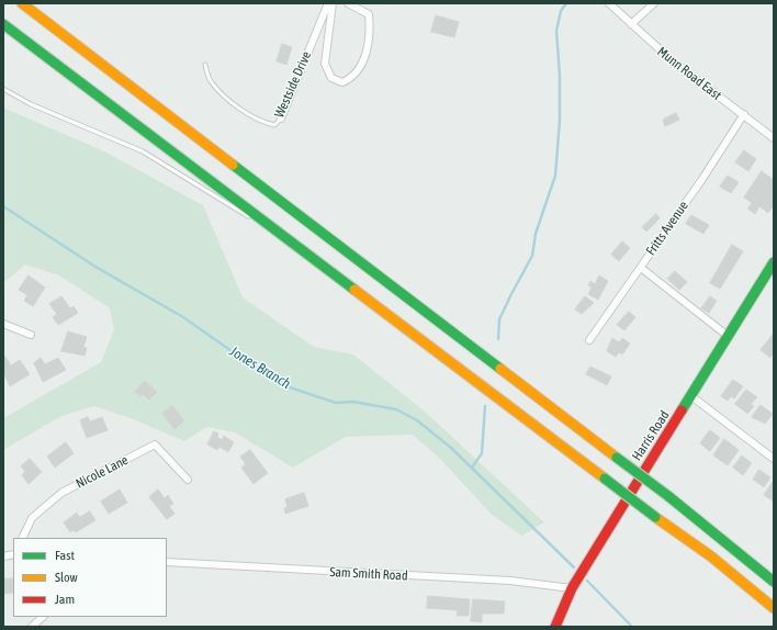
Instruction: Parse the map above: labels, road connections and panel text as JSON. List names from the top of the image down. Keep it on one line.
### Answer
{"streets":{"main road":["Harris Road"],"street":["Munn Road East","Westside Drive","Fritts Avenue","Nicole Lane","Sam Smith Road"]},"crossings":[["Munn Road East","Fritts Avenue"],["Harris Road","Sam Smith Road"]],"water":["Jones Branch"],"legend":["Fast","Slow","Jam"]}
